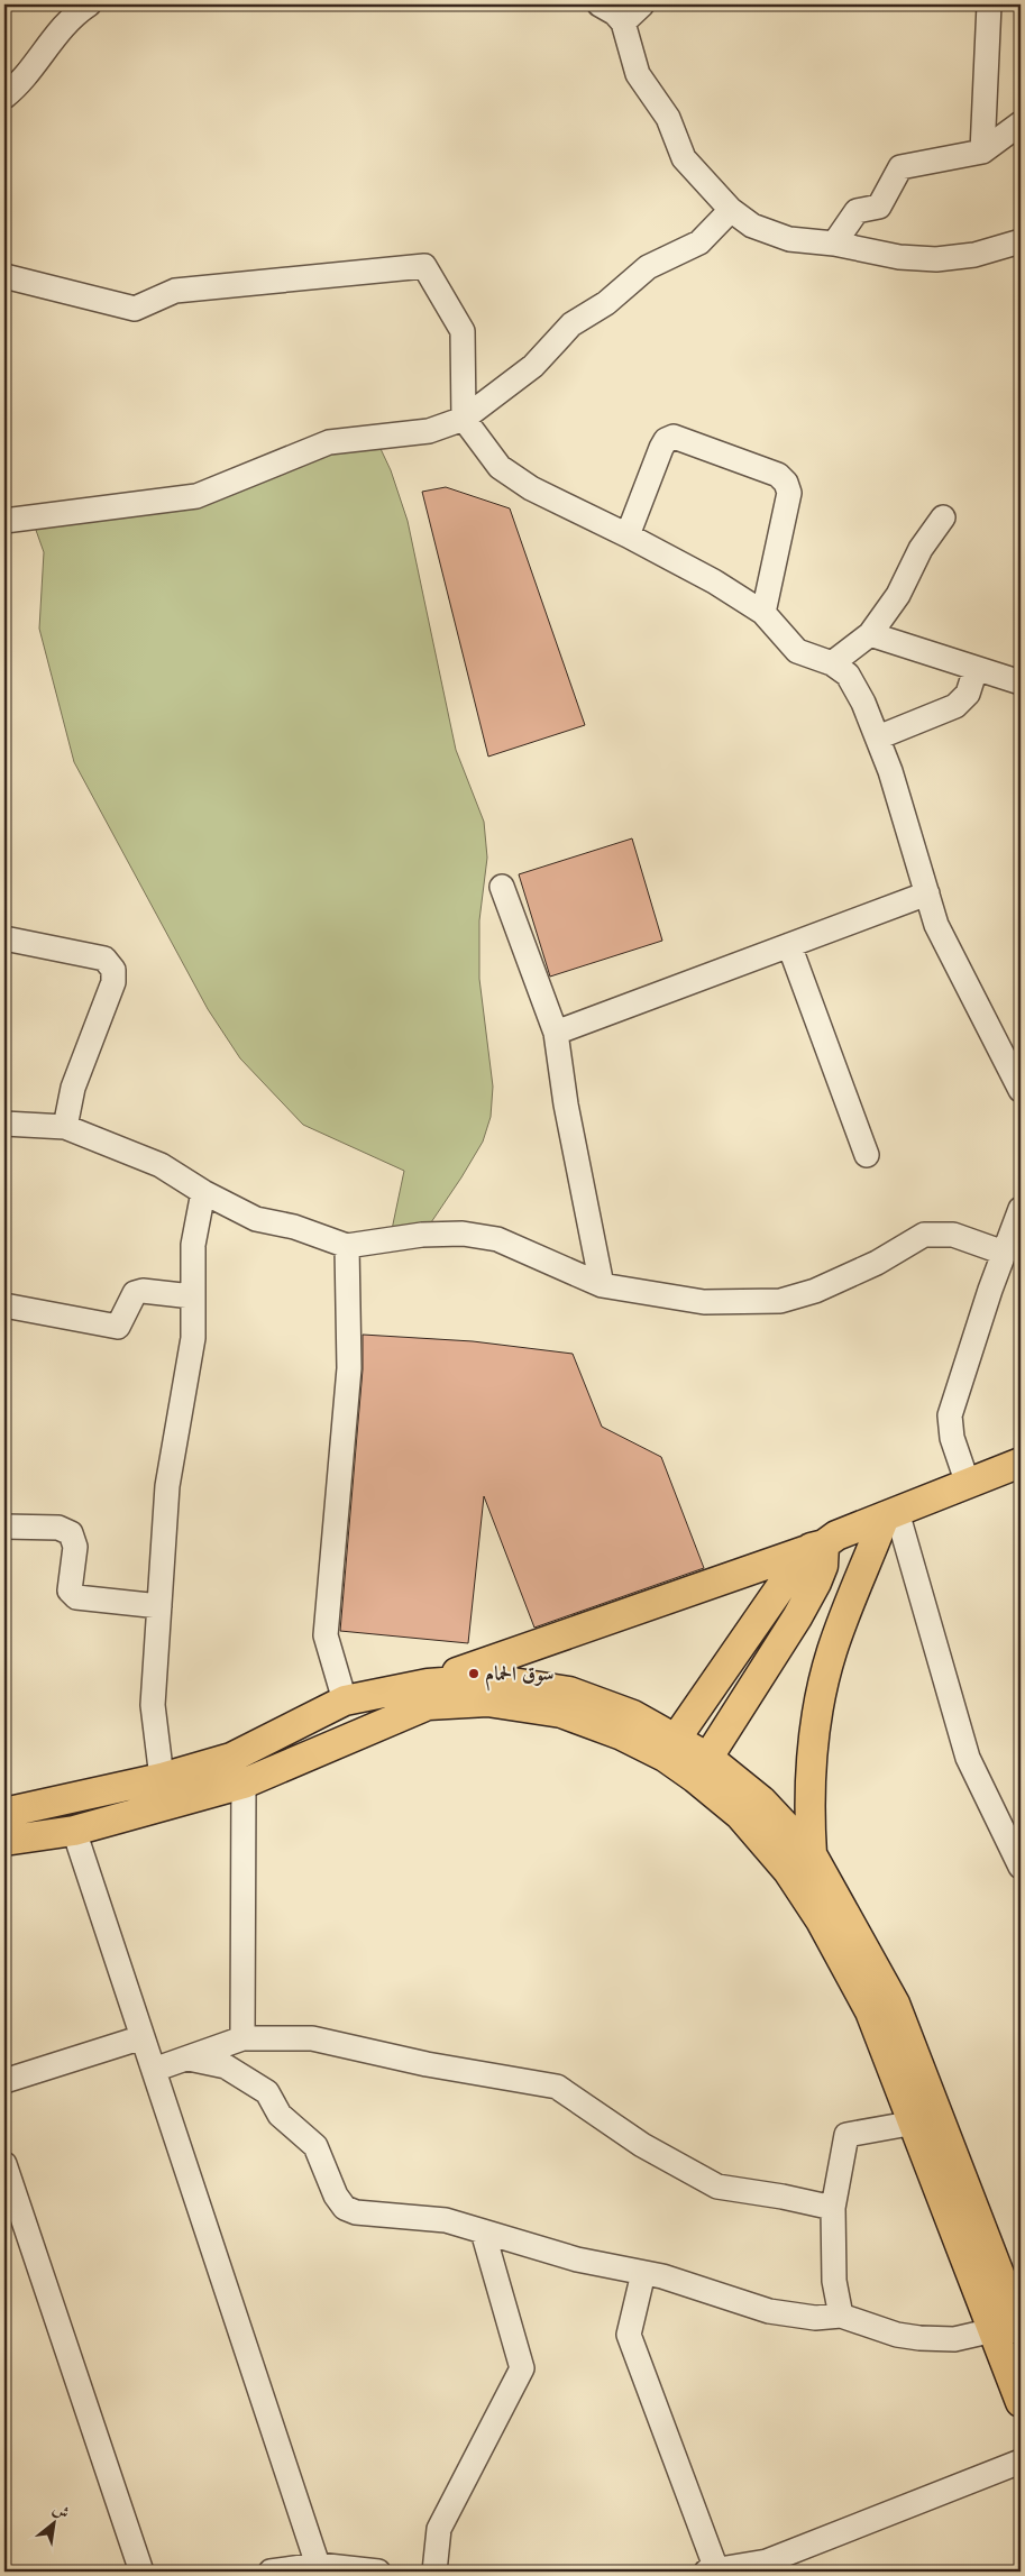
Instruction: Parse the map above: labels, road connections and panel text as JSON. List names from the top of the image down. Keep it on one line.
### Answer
{"places":["سوق الحمام"],"north":"top right"}
